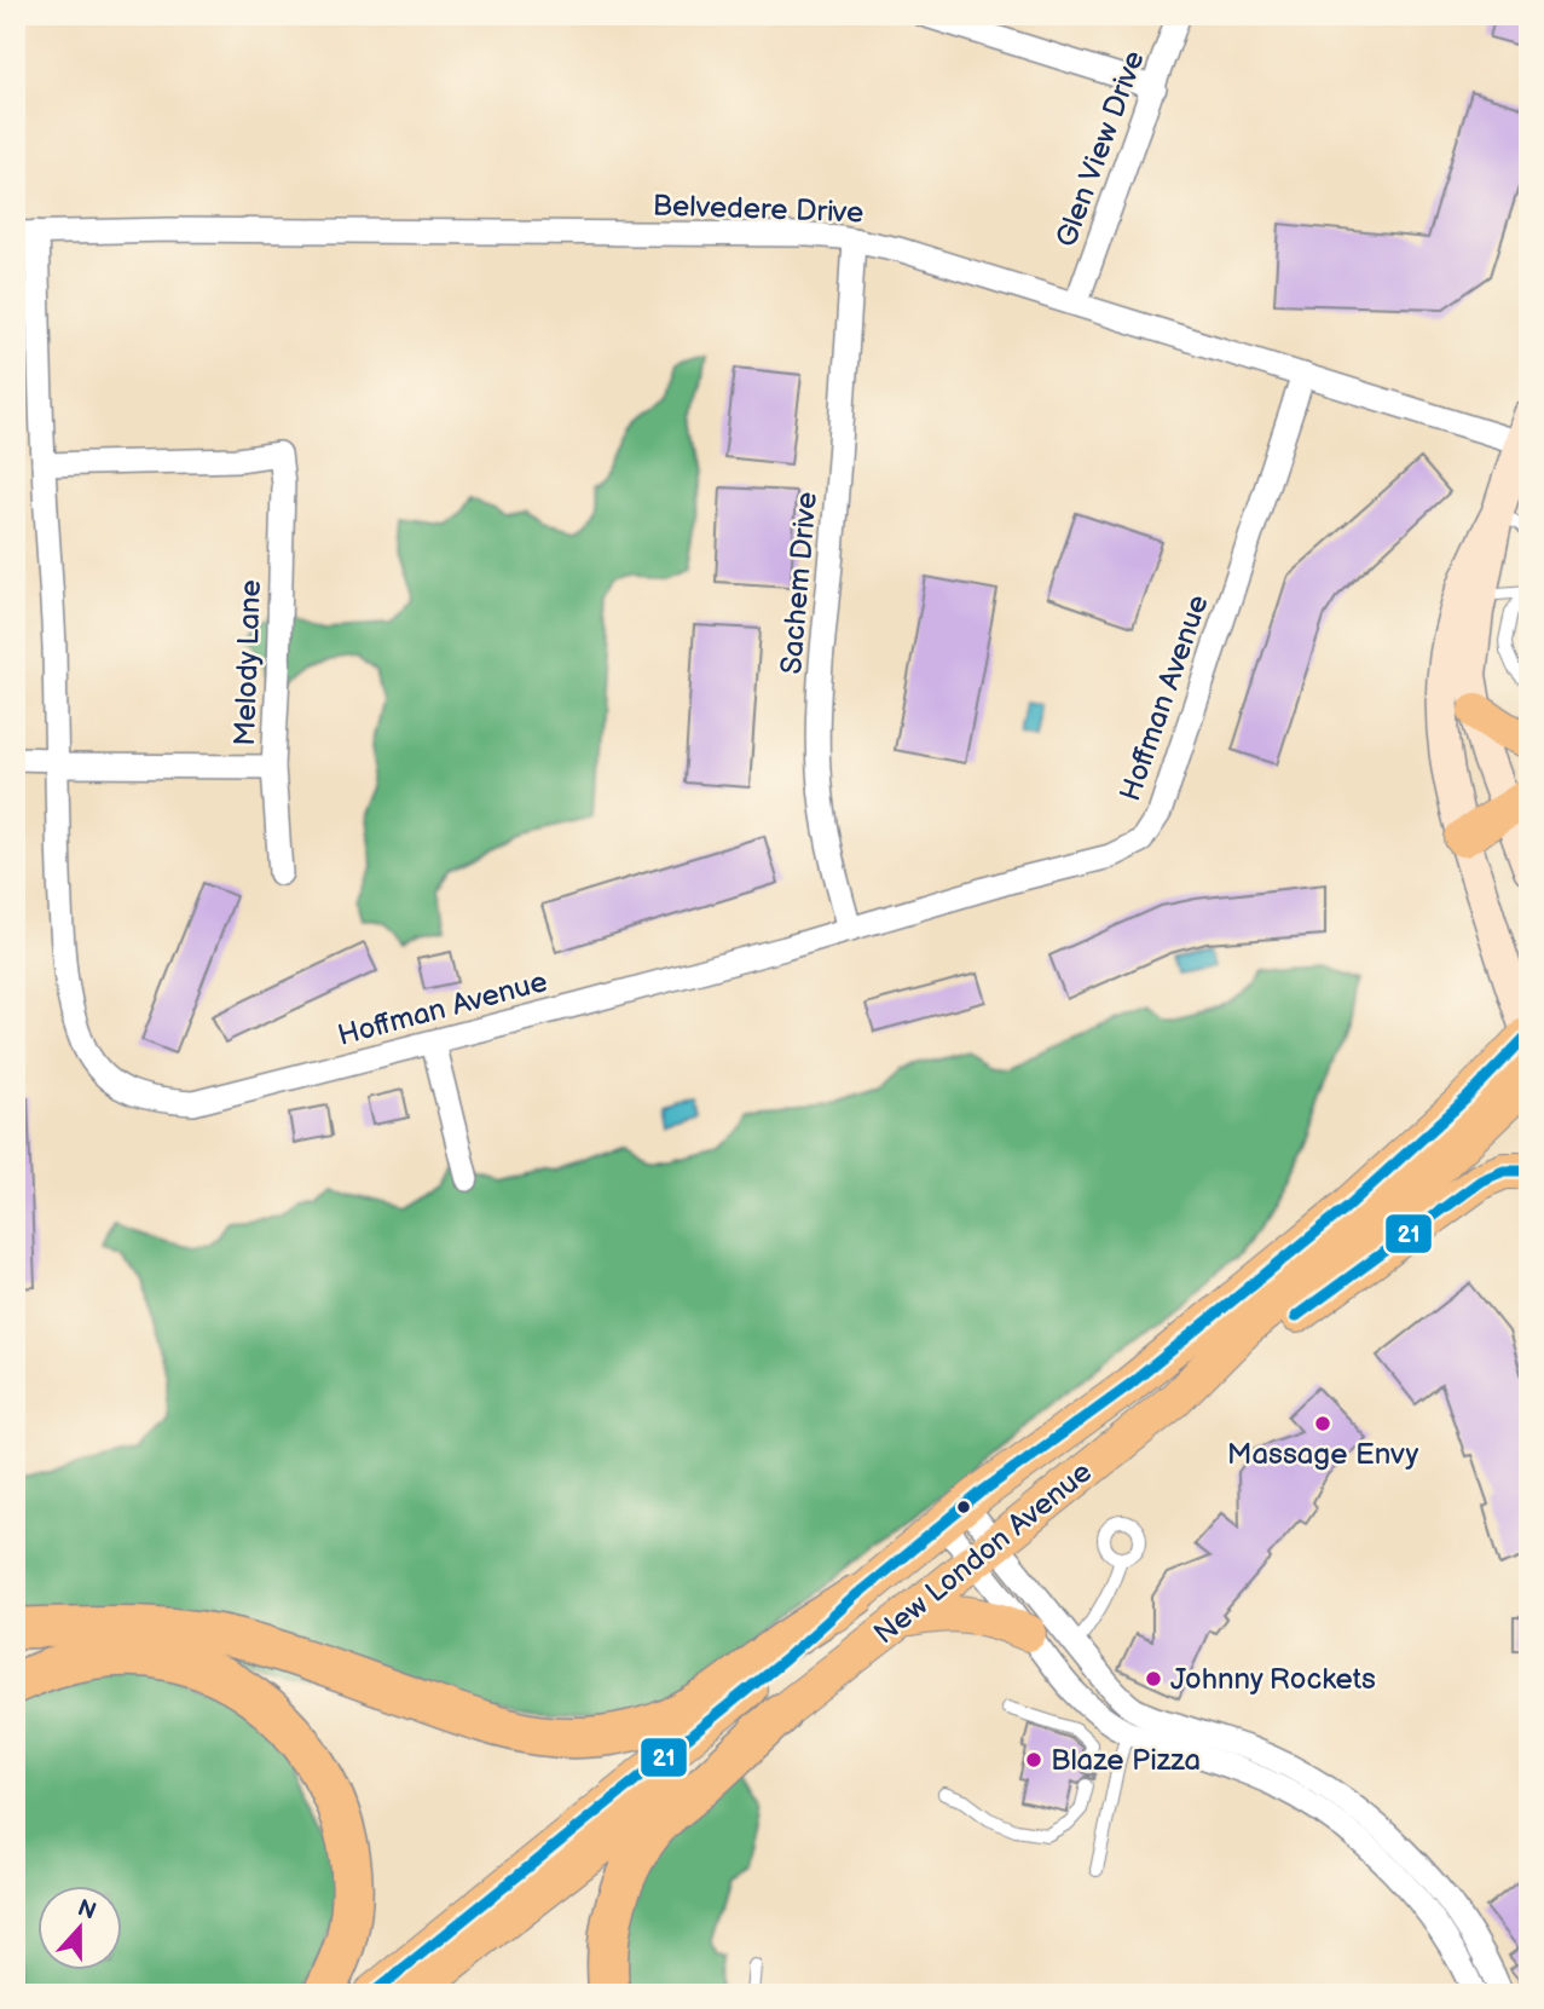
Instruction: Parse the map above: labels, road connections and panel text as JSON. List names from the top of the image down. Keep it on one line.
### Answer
{"streets":{"main road":["New London Avenue"],"street":["Glen View Drive","Belvedere Drive","Sachem Drive","Melody Lane","Hoffman Avenue"]},"crossings":[["Glen View Drive","Belvedere Drive"],["Belvedere Drive","Sachem Drive"],["Belvedere Drive","Hoffman Avenue"],["Sachem Drive","Hoffman Avenue"],["Melody Lane","Hoffman Avenue"]],"places":["Massage Envy","Johnny Rockets","Blaze Pizza"],"lines":["transit line 21"],"north":"top"}
